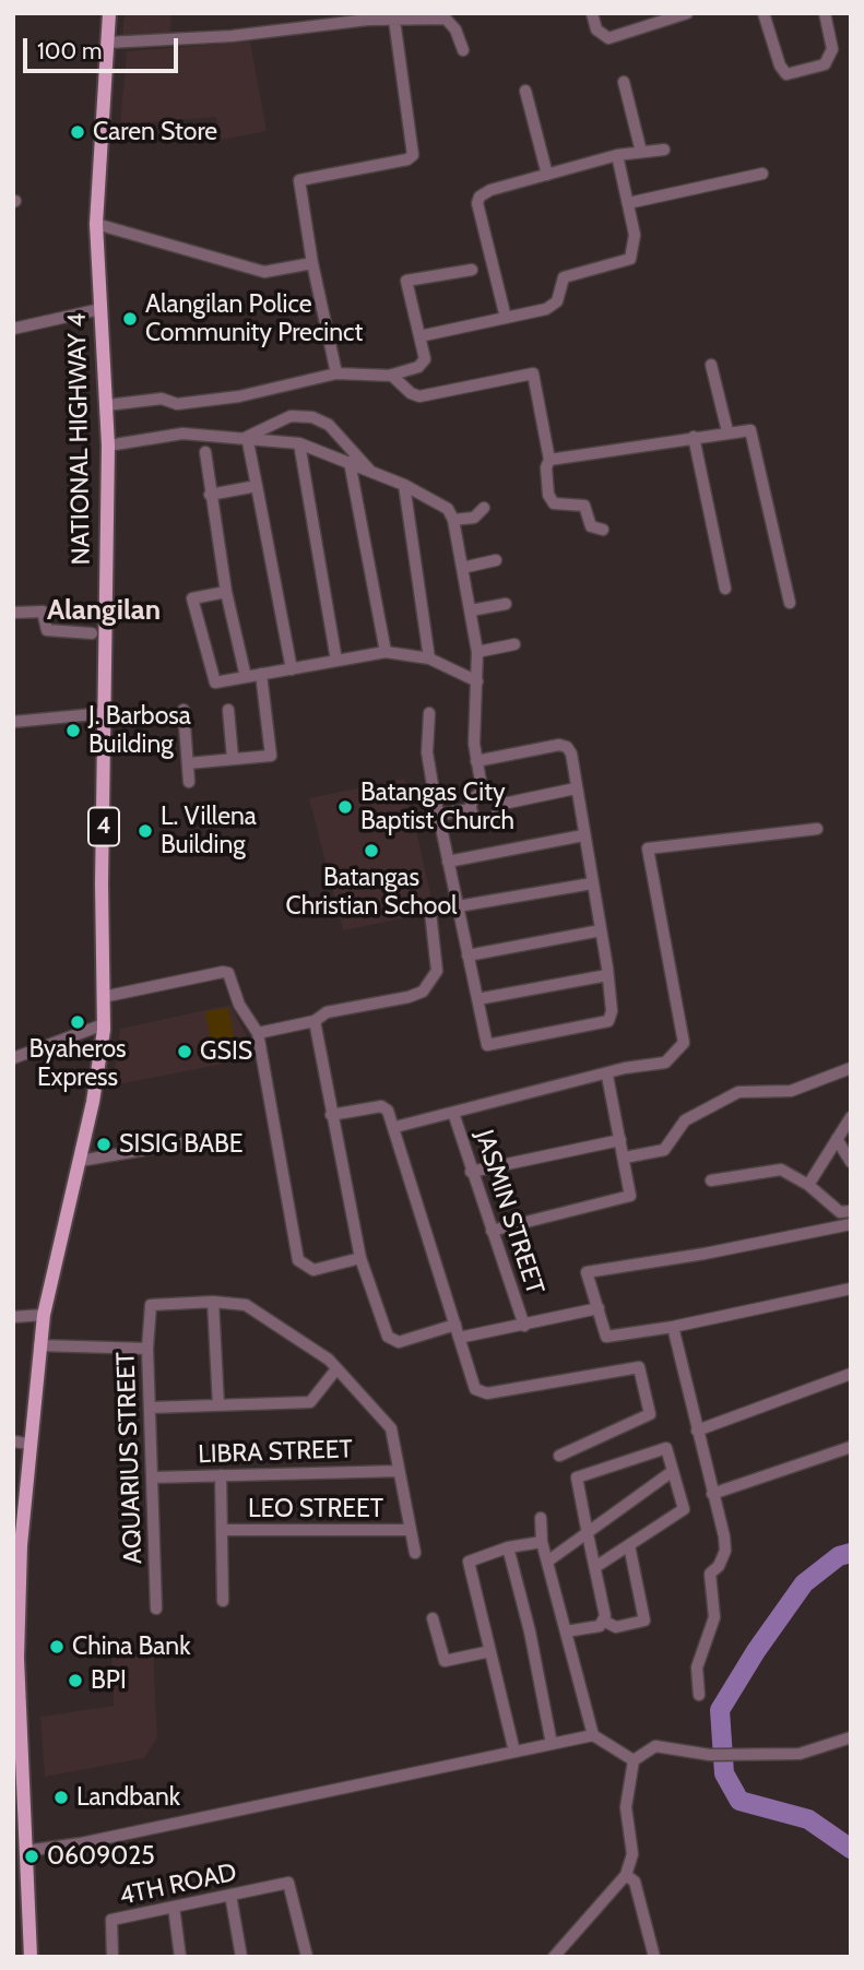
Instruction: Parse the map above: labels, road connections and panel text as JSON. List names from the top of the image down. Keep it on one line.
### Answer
{"streets":{"main road":["NATIONAL HIGHWAY 4","4"],"street":["JASMIN STREET","LIBRA STREET","AQUARIUS STREET","LEO STREET","4TH ROAD"]},"crossings":[["LIBRA STREET","AQUARIUS STREET"]],"districts":["Alangilan"],"places":["Caren Store","Alangilan Police Community Precinct","J. Barbosa Building","Batangas City Baptist Church","L. Villena Building","Batangas Christian School","Byaheros Express","GSIS","SISIG BABE","China Bank","BPI","Landbank","0609025"],"scale_bar":"100 m"}
